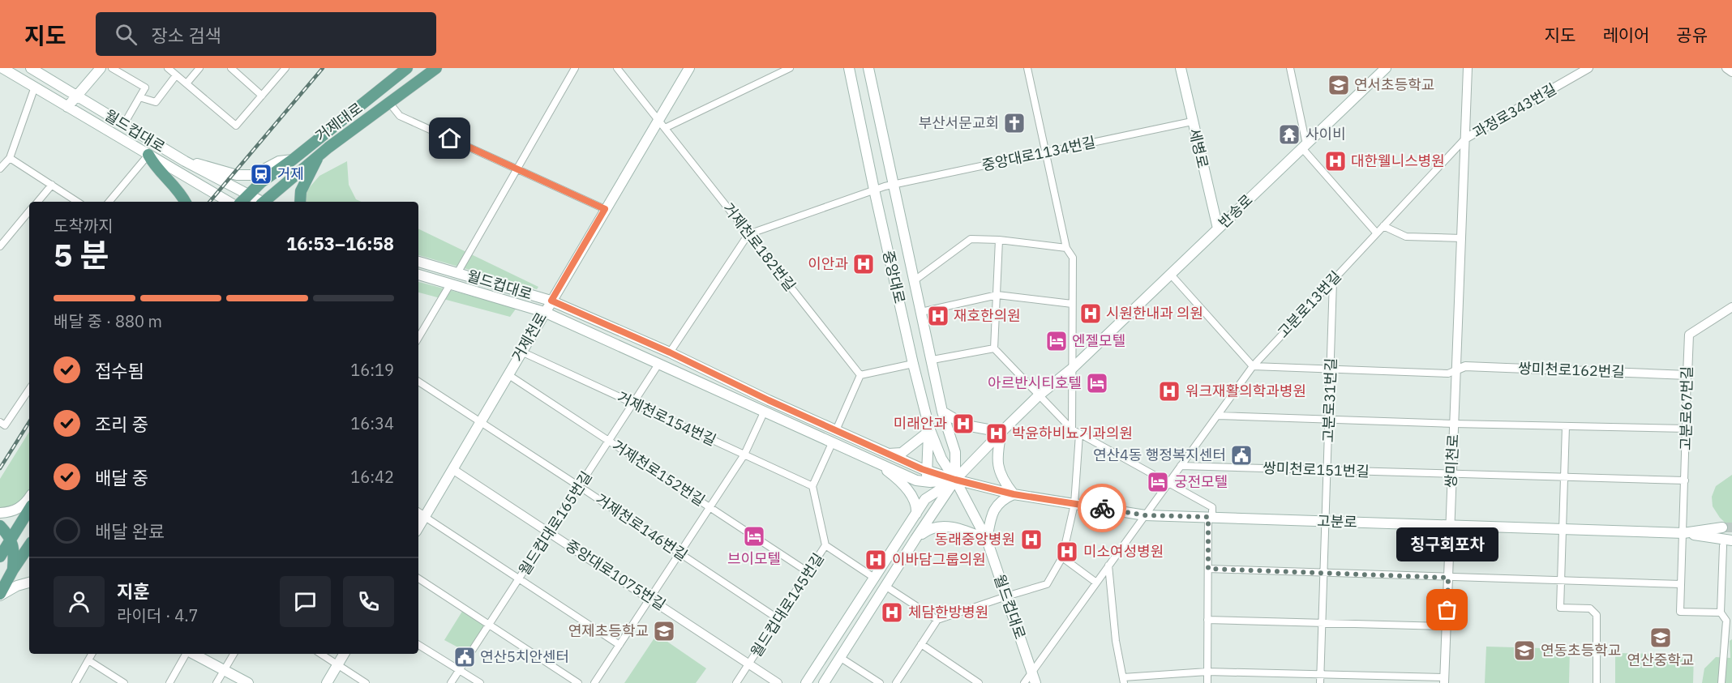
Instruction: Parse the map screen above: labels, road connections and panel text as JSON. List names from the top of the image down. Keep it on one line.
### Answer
{"streets":{"main road":["거제대로","월드컵대로","세병로","반송로","중앙대로","거제천로","고분로"],"street":["과정로343번길","중앙대로1134번길","거제천로182번길","고분로13번길","쌍미천로162번길","고분로31번길","고분로67번길","거제천로154번길","쌍미천로","쌍미천로151번길","거제천로152번길","월드컵대로165번길","거제천로146번길","중앙대로1075번길","월드컵대로145번길"]},"crossings":[["과정로343번길","고분로13번길"],["과정로343번길","쌍미천로"],["거제대로","월드컵대로"],["월드컵대로","반송로"],["월드컵대로","중앙대로"],["월드컵대로","고분로13번길"],["월드컵대로","거제천로"],["월드컵대로","고분로"],["월드컵대로","월드컵대로165번길"],["세병로","중앙대로1134번길"],["세병로","반송로"],["중앙대로1134번길","거제천로182번길"],["중앙대로1134번길","중앙대로"],["반송로","중앙대로"],["반송로","고분로"],["거제천로182번길","거제천로"],["중앙대로","고분로"],["고분로13번길","고분로31번길"],["고분로13번길","쌍미천로"],["고분로13번길","쌍미천로151번길"],["고분로13번길","고분로"],["거제천로","거제천로154번길"],["거제천로","거제천로152번길"],["거제천로","거제천로146번길"],["거제천로","중앙대로1075번길"],["쌍미천로162번길","고분로67번길"],["쌍미천로162번길","쌍미천로"],["고분로31번길","쌍미천로151번길"],["고분로31번길","고분로"],["고분로67번길","쌍미천로151번길"],["고분로67번길","고분로"],["거제천로154번길","월드컵대로165번길"],["거제천로154번길","월드컵대로145번길"],["쌍미천로","쌍미천로151번길"],["쌍미천로","고분로"],["거제천로152번길","월드컵대로165번길"],["거제천로152번길","월드컵대로145번길"],["월드컵대로165번길","거제천로146번길"],["월드컵대로165번길","중앙대로1075번길"],["거제천로146번길","월드컵대로145번길"],["중앙대로1075번길","월드컵대로145번길"]],"places":{"school or university":["연서초등학교","연제초등학교","연산중학교","연동초등학교"],"church":["부산서문교회"],"temple":["사이비"],"hospital":["대한웰니스병원","이안과","시원한내과 의원","재호한의원","워크재활의학과병원","미래안과","박윤하비뇨기과의원","동래중앙병원","미소여성병원","이바담그룹의원","체담한방병원"],"station":["거제"],"hotel":["엔젤모텔","아르반시티호텔","궁전모텔","브이모텔"],"public building":["연산4동 행정복지센터","연산5치안센터"],"other":["칭구회포차"]},"page":{"header":"지도","search":"장소 검색","nav":["지도","레이어","공유"],"heading":["5 분","도착까지","16:53–16:58"],"panel":["지훈","라이더 · 4.7"],"bar":"배달 중 · 880 m","list":[["접수됨","16:19"],["조리 중","16:34"],["배달 중","16:42"],"배달 완료"],"bubble":"칭구회포차"}}
